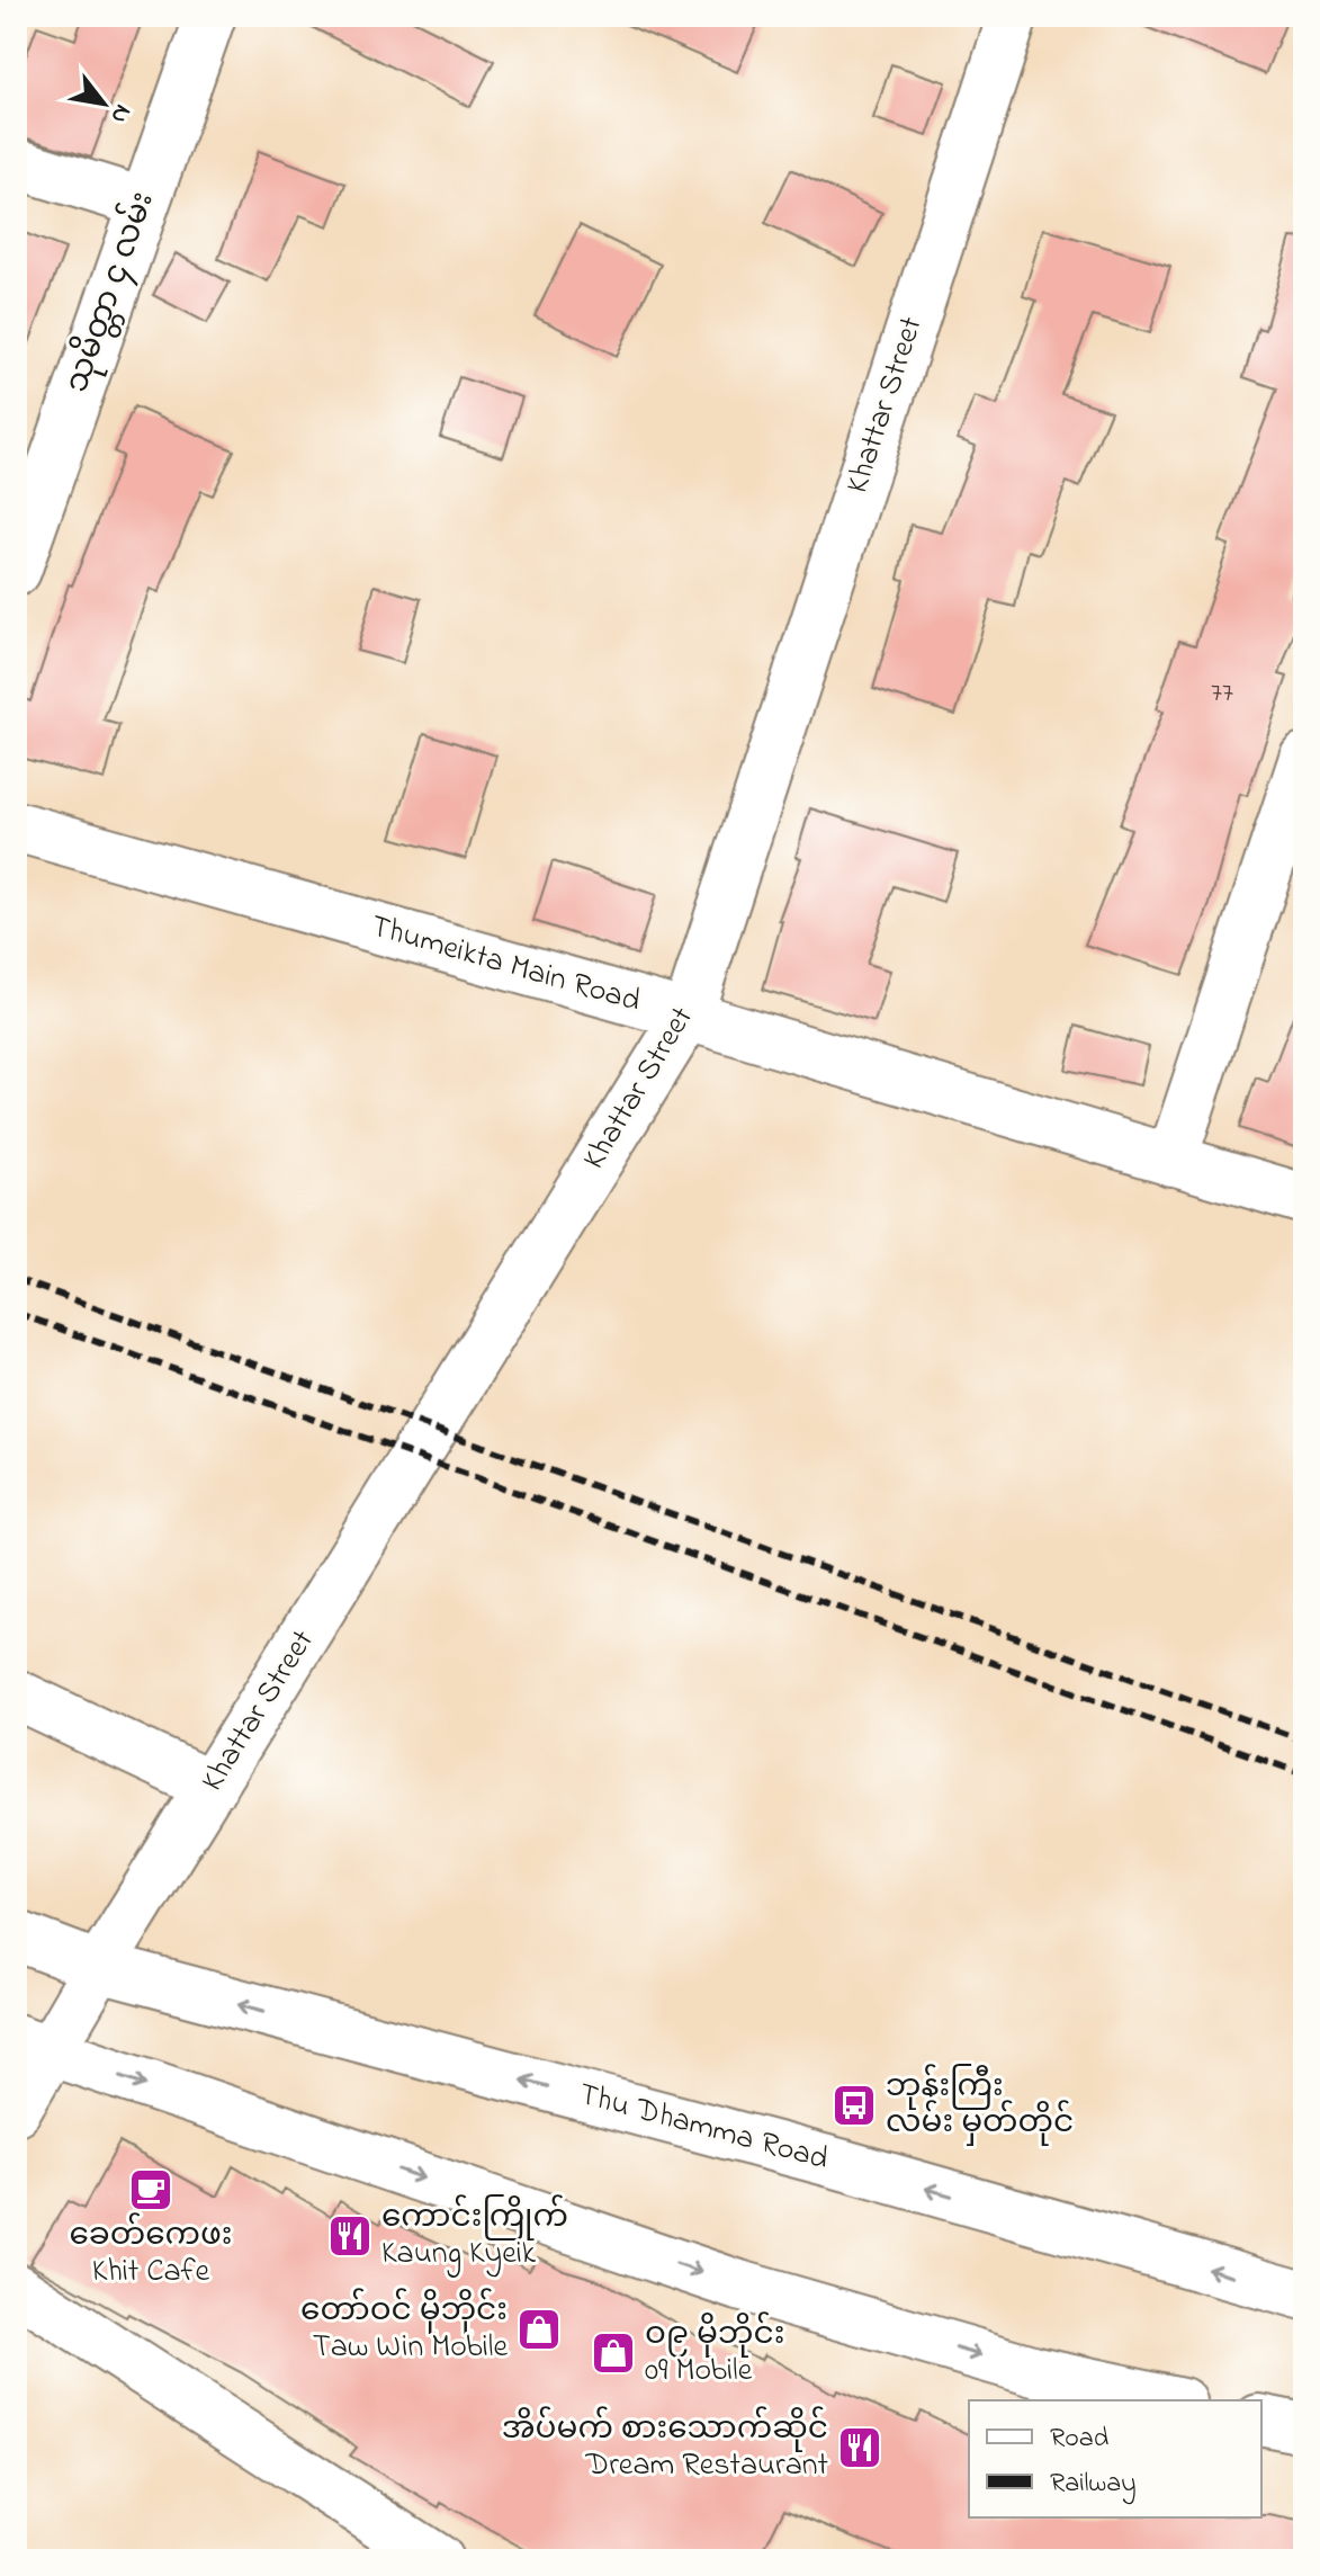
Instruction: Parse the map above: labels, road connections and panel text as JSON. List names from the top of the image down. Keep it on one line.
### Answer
{"streets":{"street":["သုမိတ္တာ ၄ လမ်း","Khattar Street","Thumeikta Main Road","Thu Dhamma Road"]},"crossings":[["Khattar Street","Thumeikta Main Road"],["Khattar Street","Thu Dhamma Road"]],"places":{"bus stop":["ဘုန်းကြီး လမ်း မှတ်တိုင်"],"cafe":["ခေတ်ကေဖး Khit Cafe"],"restaurant":["ကောင်းကြိုက် Kaung Kyeik","အိပ်မက် စားသောက်ဆိုင် Dream Restaurant"],"shop":["တော်ဝင် မိုဘိုင်း Taw Win Mobile","ဝ၉ မိုဘိုင်း 09 Mobile"]},"house_numbers":["77"],"legend":["Road","Railway"],"north":"bottom right"}
